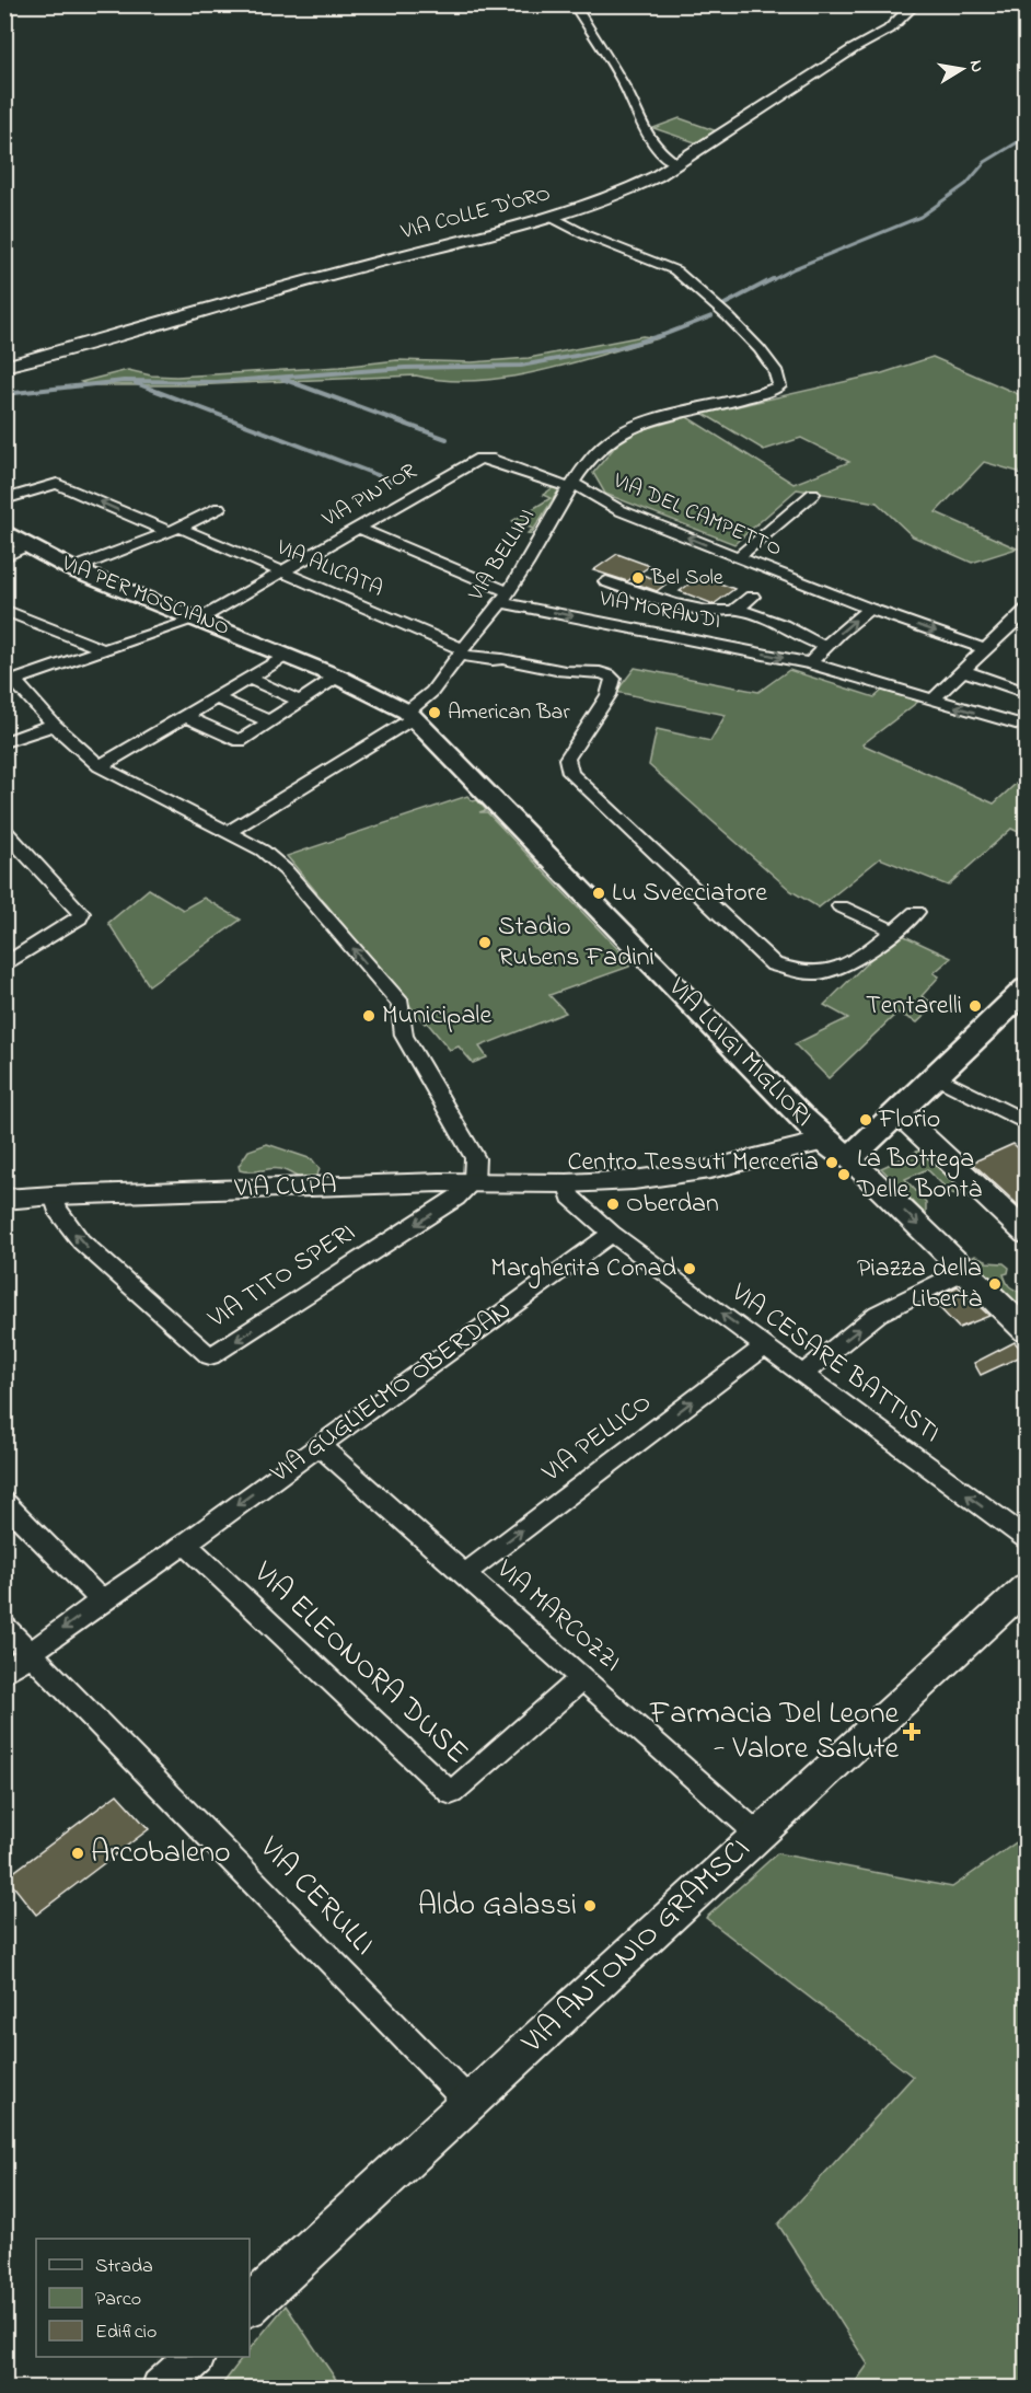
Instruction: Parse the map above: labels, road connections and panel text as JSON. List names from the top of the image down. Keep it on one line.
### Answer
{"streets":{"main road":["VIA PER MOSCIANO","VIA LUIGI MIGLIORI"],"street":["VIA COLLE D'ORO","VIA PINTOR","VIA DEL CAMPETTO","VIA BELLINI","VIA ALICATA","VIA MORANDI","VIA CUPA","VIA TITO SPERI","VIA CESARE BATTISTI","VIA GUGLIELMO OBERDAN","VIA PELLICO","VIA MARCOZZI","VIA ELEONORA DUSE","VIA CERULLI","VIA ANTONIO GRAMSCI"]},"crossings":[["VIA COLLE D'ORO","VIA DEL CAMPETTO"],["VIA PINTOR","VIA DEL CAMPETTO"],["VIA PINTOR","VIA BELLINI"],["VIA PINTOR","VIA ALICATA"],["VIA PINTOR","VIA PER MOSCIANO"],["VIA PINTOR","VIA MORANDI"],["VIA DEL CAMPETTO","VIA BELLINI"],["VIA BELLINI","VIA ALICATA"],["VIA BELLINI","VIA PER MOSCIANO"],["VIA BELLINI","VIA MORANDI"],["VIA BELLINI","VIA LUIGI MIGLIORI"],["VIA PER MOSCIANO","VIA LUIGI MIGLIORI"],["VIA CUPA","VIA TITO SPERI"],["VIA CESARE BATTISTI","VIA GUGLIELMO OBERDAN"],["VIA CESARE BATTISTI","VIA PELLICO"],["VIA GUGLIELMO OBERDAN","VIA MARCOZZI"],["VIA GUGLIELMO OBERDAN","VIA ELEONORA DUSE"],["VIA GUGLIELMO OBERDAN","VIA CERULLI"],["VIA PELLICO","VIA MARCOZZI"],["VIA MARCOZZI","VIA ELEONORA DUSE"],["VIA MARCOZZI","VIA ANTONIO GRAMSCI"],["VIA CERULLI","VIA ANTONIO GRAMSCI"]],"one_way":["VIA CESARE BATTISTI","VIA PELLICO"],"places":{"other":["Bel Sole","American Bar","Lu Svecciatore","Stadio Rubens Fadini","Tentarelli","Municipale","Florio","Centro Tessuti Merceria","La Bottega Delle Bontà","Oberdan","Margherita Conad","Piazza della Libertà","Arcobaleno","Aldo Galassi"],"health":["Farmacia Del Leone - Valore Salute"]},"legend":["Strada","Parco","Edificio"],"north":"right"}
